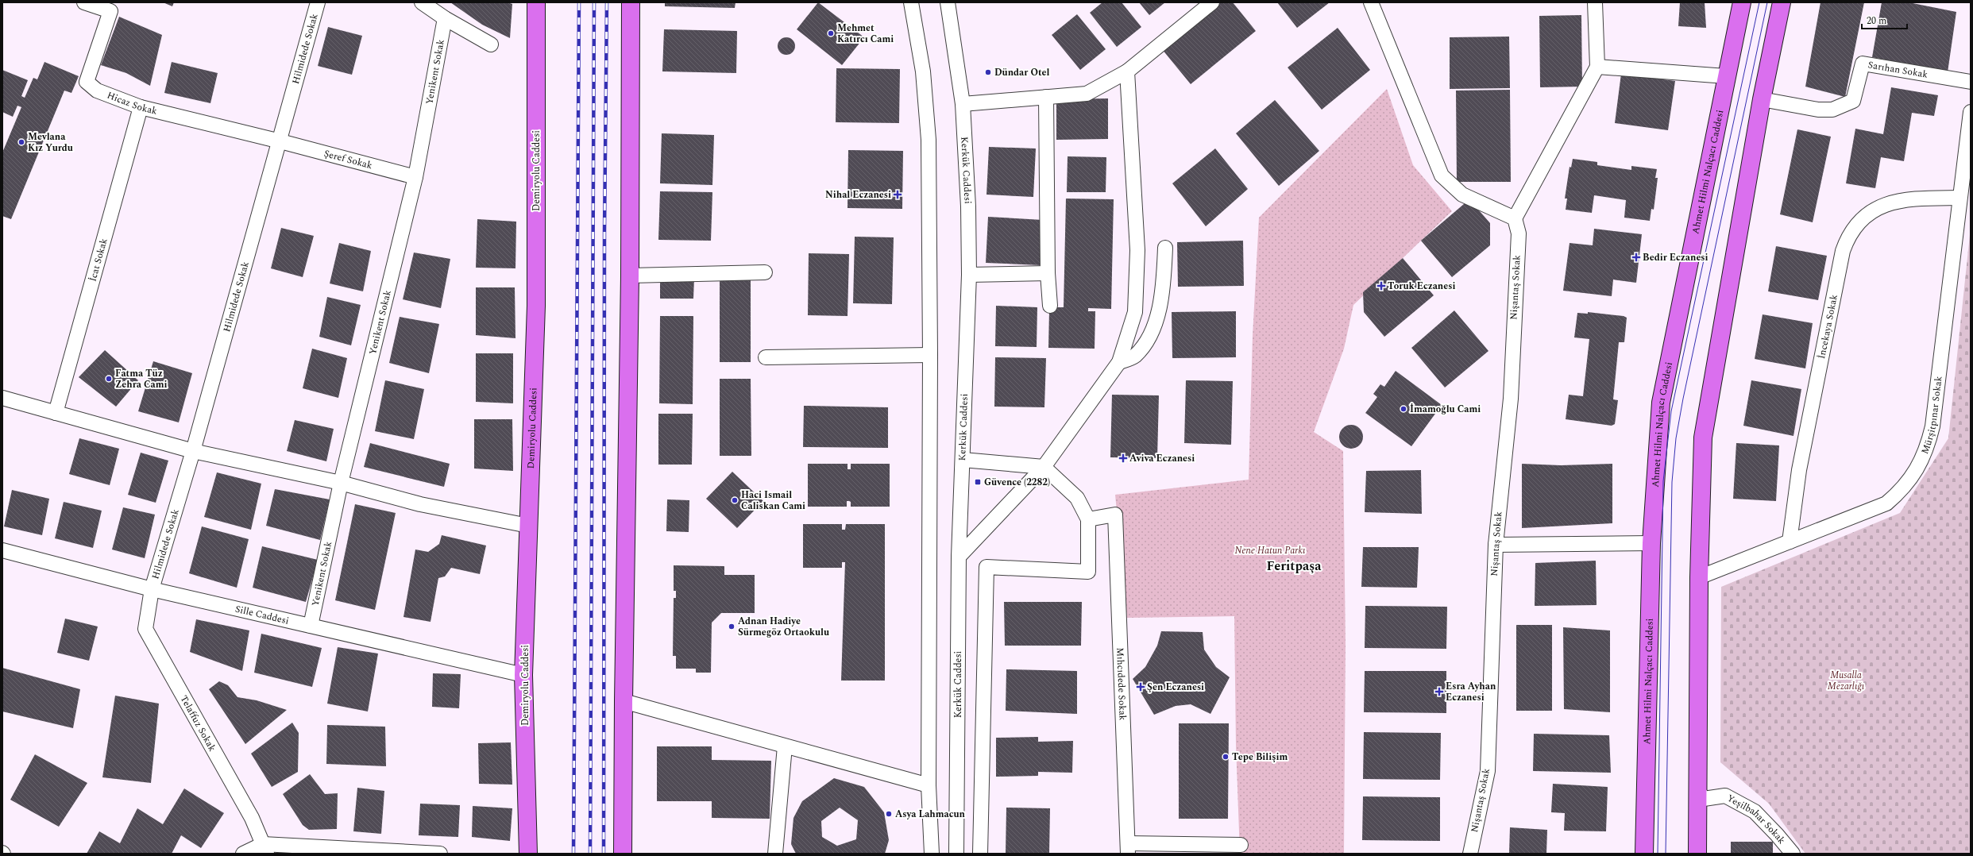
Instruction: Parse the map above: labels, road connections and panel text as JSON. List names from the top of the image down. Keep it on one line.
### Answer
{"streets":{"main road":["Demiryolu Caddesi","Ahmet Hilmi Nalçacı Caddesi"],"street":["Hilmidede Sokak","Sarıhan Sokak","Yenikent Sokak","Hicaz Sokak","Şeref Sokak","Kerkük Caddesi","İcat Sokak","Nişantaş Sokak","İncekaya Sokak","Mürşitpınar Sokak","Sille Caddesi","Mıhcıdede Sokak","Telaffuz Sokak","Yeşilbahar Sokak"]},"crossings":[["Hilmidede Sokak","Hicaz Sokak"],["Hilmidede Sokak","Şeref Sokak"],["Hilmidede Sokak","Sille Caddesi"],["Hilmidede Sokak","Telaffuz Sokak"],["Yenikent Sokak","Şeref Sokak"],["Yenikent Sokak","Sille Caddesi"],["Hicaz Sokak","Şeref Sokak"],["Hicaz Sokak","İcat Sokak"],["Demiryolu Caddesi","Sille Caddesi"],["İncekaya Sokak","Mürşitpınar Sokak"],["Sille Caddesi","Telaffuz Sokak"]],"districts":["Feritpaşa"],"parks":["Nene Hatun Parkı","Musalla Mezarlığı"],"places":{"other":["Mehmet Katırcı Cami","Dündar Otel","Mevlana Kız Yurdu","Fatma Tüz Zehra Cami","İmamoğlu Cami","Haci Ismail Caliskan Cami","Adnan Hadiye Sürmegöz Ortaokulu","Tepe Bilişim","Asya Lahmacun"],"health":["Nihal Eczanesi","Bedir Eczanesi","Toruk Eczanesi","Aviva Eczanesi","Şen Eczanesi","Esra Ayhan Eczanesi"],"transit":["Güvence (2282)"]},"scale_bar":"20 m"}
